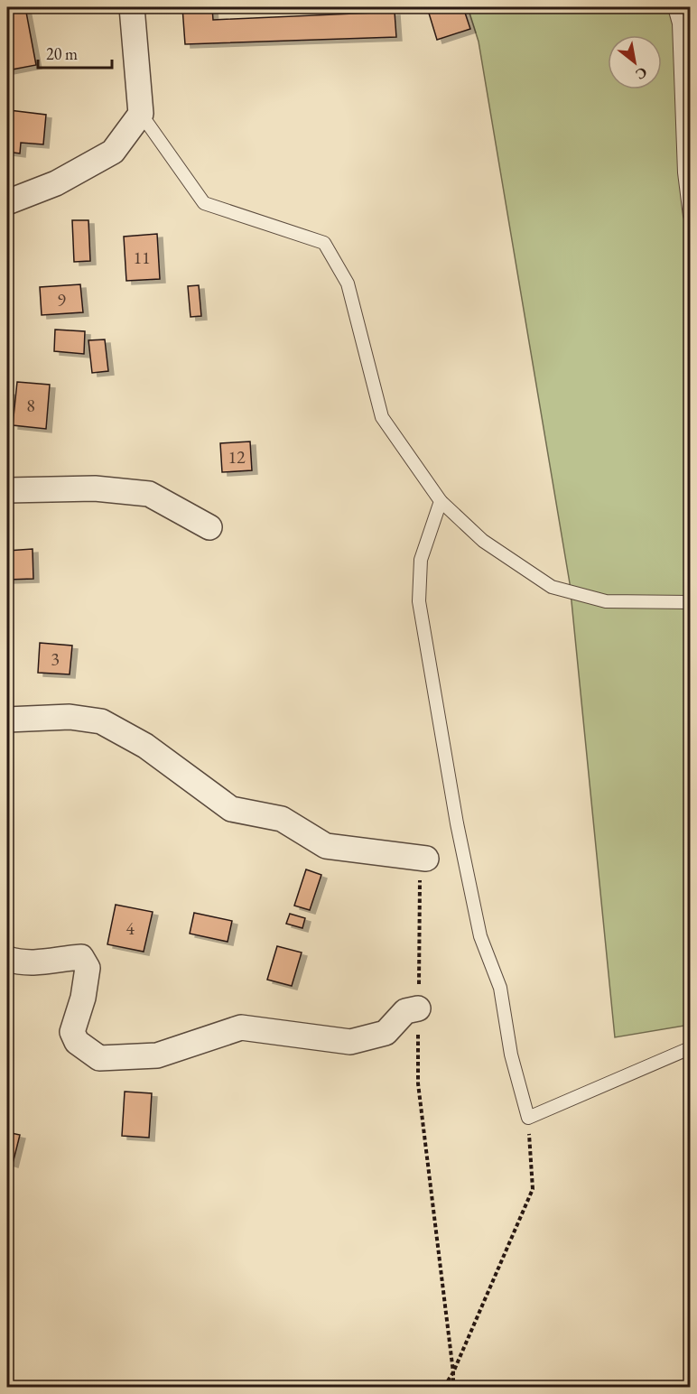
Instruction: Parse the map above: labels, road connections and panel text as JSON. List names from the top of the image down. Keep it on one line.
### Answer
{"house_numbers":["11","9","8","12","3","4"],"scale_bar":"20 m","north":"bottom right"}
